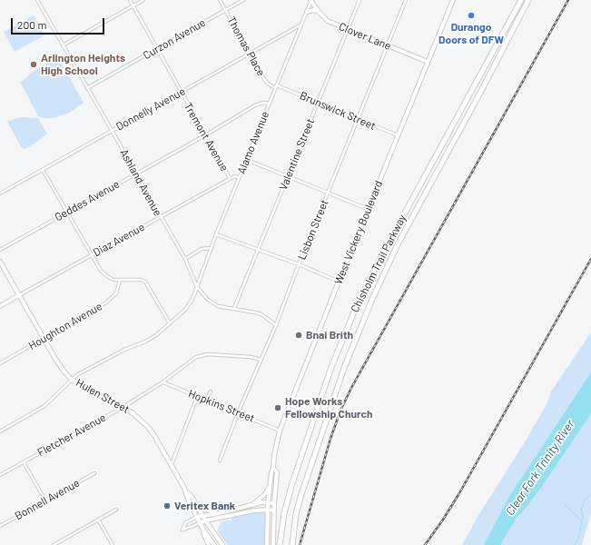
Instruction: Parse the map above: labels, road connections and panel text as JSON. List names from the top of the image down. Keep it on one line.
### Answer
{"streets":{"highway":["Chisholm Trail Parkway"],"main road":["Clover Lane","West Vickery Boulevard","Diaz Avenue","Hulen Street"],"street":["Curzon Avenue","Thomas Place","Donnelly Avenue","Brunswick Street","Tremont Avenue","Alamo Avenue","Valentine Street","Ashland Avenue","Geddes Avenue","Lisbon Street","Houghton Avenue","Hopkins Street","Fletcher Avenue","Bonnell Avenue"]},"crossings":[["Clover Lane","Alamo Avenue"],["Clover Lane","Valentine Street"],["Clover Lane","Lisbon Street"],["Clover Lane","West Vickery Boulevard"],["Curzon Avenue","Thomas Place"],["Curzon Avenue","Tremont Avenue"],["Curzon Avenue","Ashland Avenue"],["Thomas Place","Donnelly Avenue"],["Thomas Place","Brunswick Street"],["Thomas Place","Alamo Avenue"],["Donnelly Avenue","Tremont Avenue"],["Donnelly Avenue","Alamo Avenue"],["Donnelly Avenue","Ashland Avenue"],["Brunswick Street","Alamo Avenue"],["Brunswick Street","Valentine Street"],["Brunswick Street","Lisbon Street"],["Brunswick Street","West Vickery Boulevard"],["Tremont Avenue","Geddes Avenue"],["Tremont Avenue","Diaz Avenue"],["Alamo Avenue","Ashland Avenue"],["Alamo Avenue","Geddes Avenue"],["Alamo Avenue","Diaz Avenue"],["Alamo Avenue","Hulen Street"],["Valentine Street","Ashland Avenue"],["Ashland Avenue","Geddes Avenue"],["Ashland Avenue","Lisbon Street"],["Ashland Avenue","Diaz Avenue"],["Lisbon Street","West Vickery Boulevard"],["Lisbon Street","Hulen Street"],["Lisbon Street","Hopkins Street"],["Lisbon Street","Fletcher Avenue"],["West Vickery Boulevard","Hulen Street"],["West Vickery Boulevard","Hopkins Street"],["Diaz Avenue","Hulen Street"],["Houghton Avenue","Hulen Street"],["Hulen Street","Hopkins Street"],["Hulen Street","Fletcher Avenue"],["Hopkins Street","Fletcher Avenue"]],"water":["Clear Fork Trinity River"],"places":["Durango Doors of DFW","Arlington Heights High School","Bnai Brith","Hope Works Fellowship Church","Veritex Bank"],"scale_bar":"200 m"}
